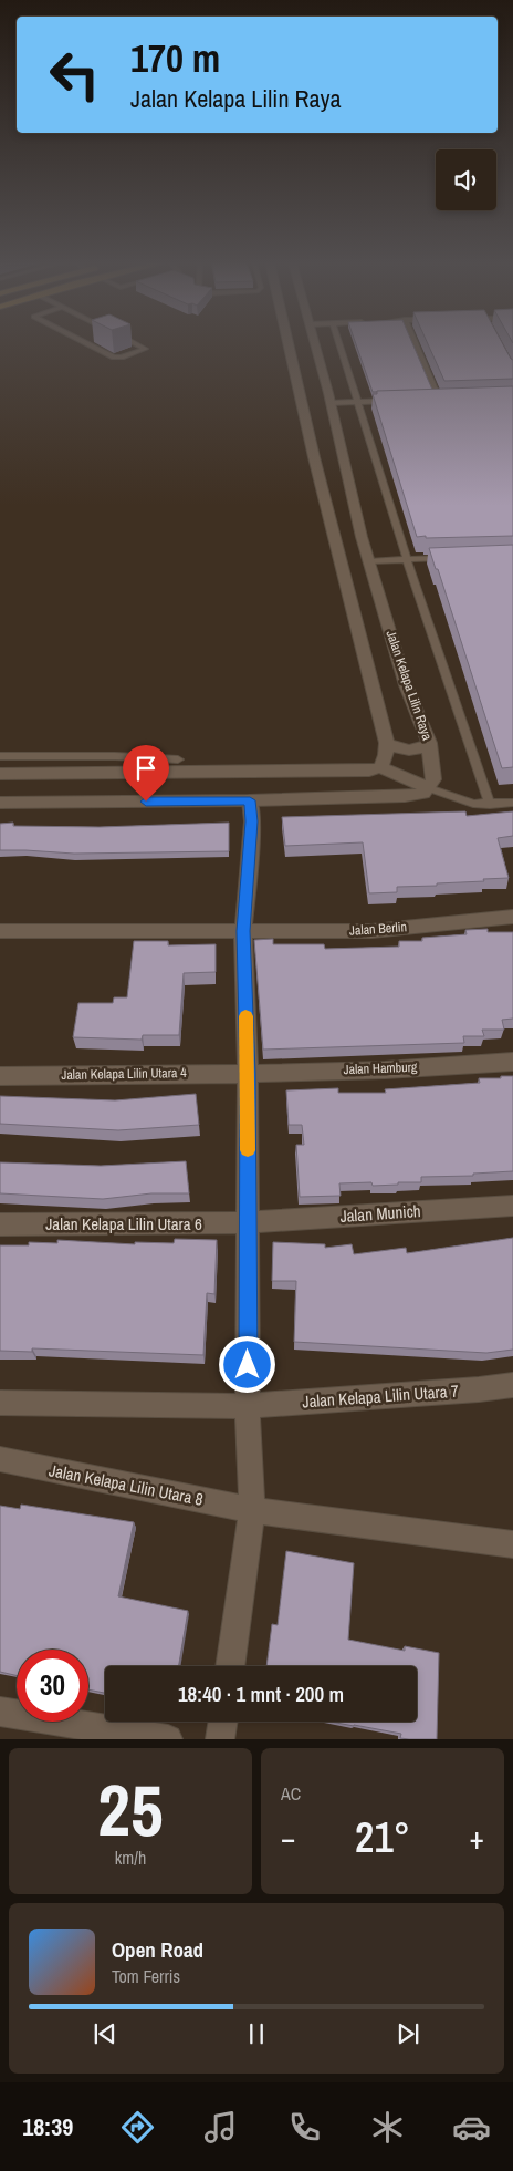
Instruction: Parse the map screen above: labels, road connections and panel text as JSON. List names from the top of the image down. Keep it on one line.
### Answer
{"streets":{"street":["Jalan Kelapa Lilin Raya","Jalan Berlin","Jalan Hamburg","Jalan Kelapa Lilin Utara 4","Jalan Munich","Jalan Kelapa Lilin Utara 6","Jalan Kelapa Lilin Utara 7","Jalan Kelapa Lilin Utara 8"]},"crossings":[["Jalan Hamburg","Jalan Kelapa Lilin Utara 4"],["Jalan Munich","Jalan Kelapa Lilin Utara 6"]],"page":{"turn":["170 m","Jalan Kelapa Lilin Raya"],"limit":"30","trip":"18:40 · 1 mnt · 200 m","tile":[["25","km/h"],"AC"],"heat":["−","21°","+"],"song":["Open Road","Tom Ferris"],"tabs":"18:39"}}
